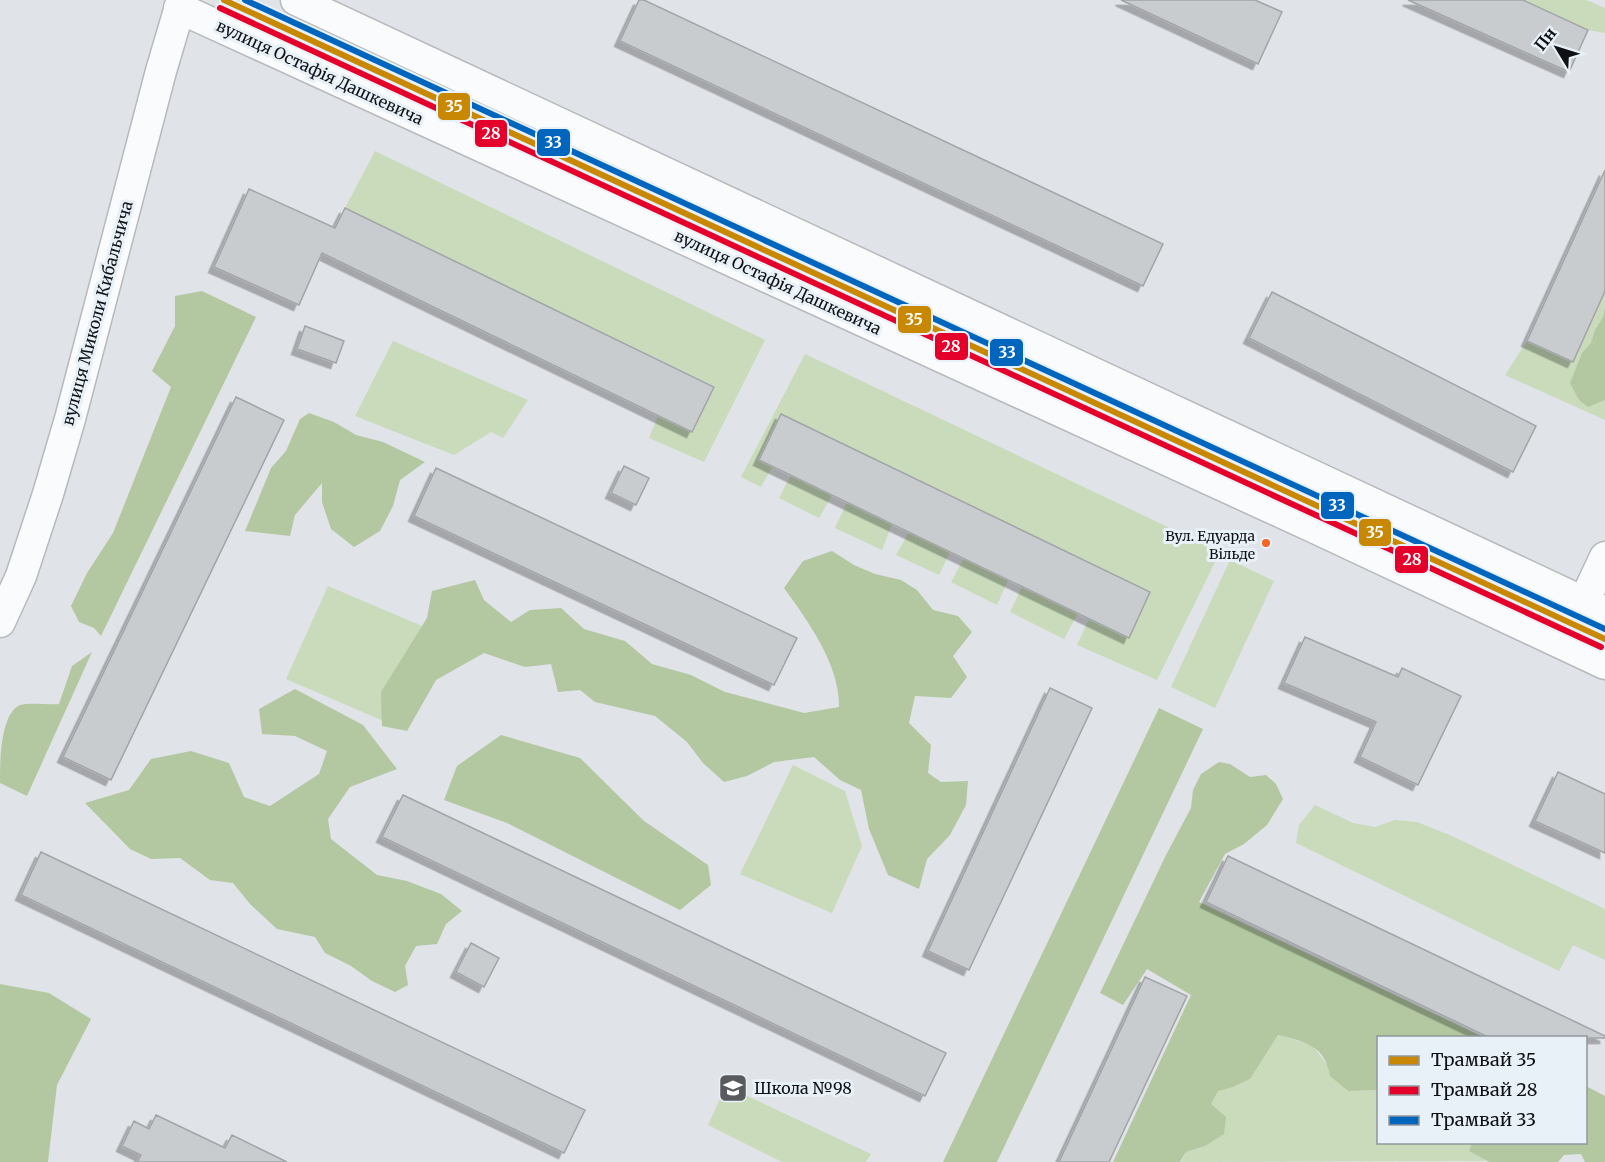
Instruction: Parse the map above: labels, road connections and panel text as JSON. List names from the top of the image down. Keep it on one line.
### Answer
{"streets":{"street":["вулиця Остафія Дашкевича","вулиця Миколи Кибальчича"]},"crossings":[["вулиця Остафія Дашкевича","вулиця Миколи Кибальчича"]],"places":{"other":["Вул. Едуарда Вільде"],"school or university":["Школа №98"]},"lines":["tram line 35","tram line 33","tram line 28"],"legend":["Трамвай 35","Трамвай 28","Трамвай 33"],"north":"top left"}
